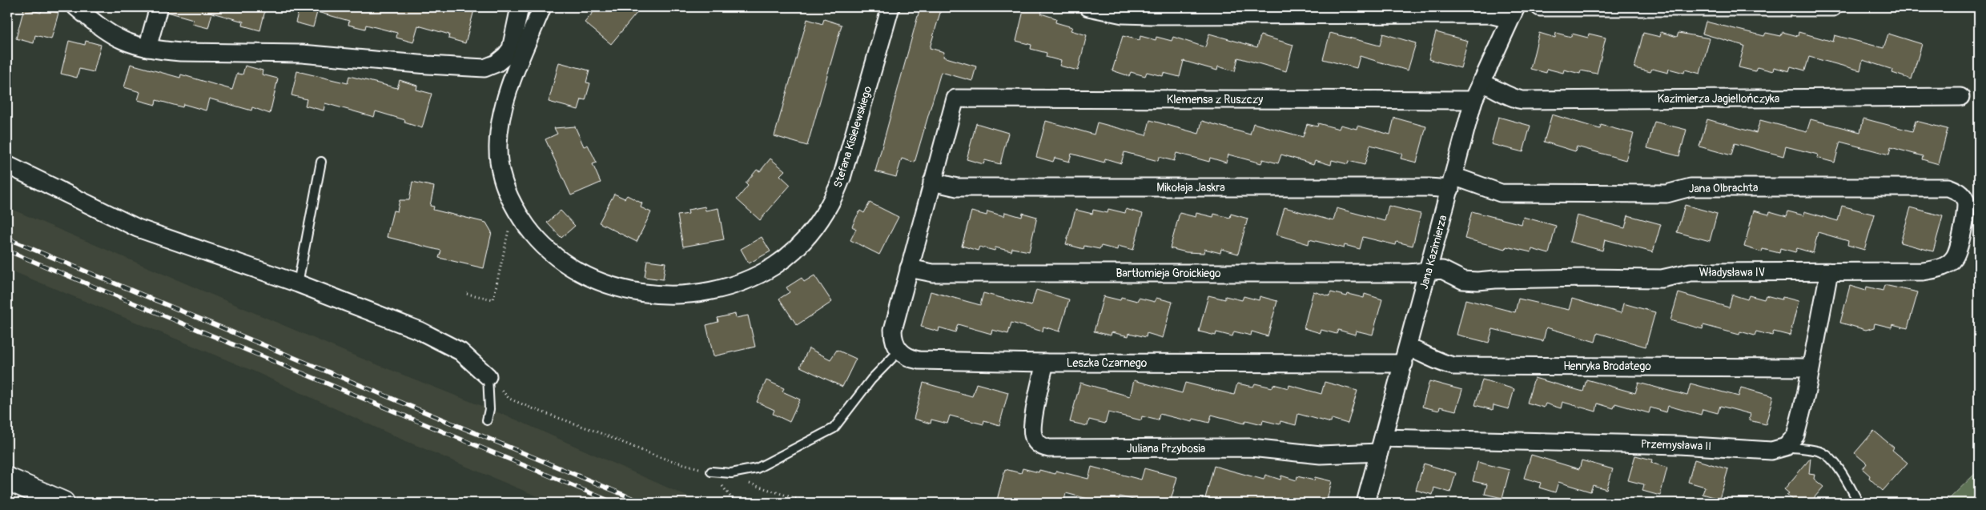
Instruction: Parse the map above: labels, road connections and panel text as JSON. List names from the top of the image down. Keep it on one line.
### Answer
{"streets":{"street":["Kazimierza Jagiellończyka","Klemensa z Ruszczy","Stefana Kisielewskiego","Mikołaja Jaskra","Jana Olbrachta","Jana Kazimierza","Władysława IV","Bartłomieja Groickiego","Leszka Czarnego","Henryka Brodatego","Przemysława II","Juliana Przybosia"]},"crossings":[["Kazimierza Jagiellończyka","Jana Kazimierza"],["Klemensa z Ruszczy","Mikołaja Jaskra"],["Klemensa z Ruszczy","Jana Kazimierza"],["Mikołaja Jaskra","Jana Olbrachta"],["Mikołaja Jaskra","Jana Kazimierza"],["Jana Olbrachta","Jana Kazimierza"],["Jana Olbrachta","Władysława IV"],["Jana Kazimierza","Władysława IV"],["Jana Kazimierza","Bartłomieja Groickiego"],["Jana Kazimierza","Leszka Czarnego"],["Jana Kazimierza","Henryka Brodatego"],["Jana Kazimierza","Przemysława II"],["Jana Kazimierza","Juliana Przybosia"],["Władysława IV","Bartłomieja Groickiego"],["Leszka Czarnego","Henryka Brodatego"],["Leszka Czarnego","Juliana Przybosia"],["Przemysława II","Juliana Przybosia"]]}
